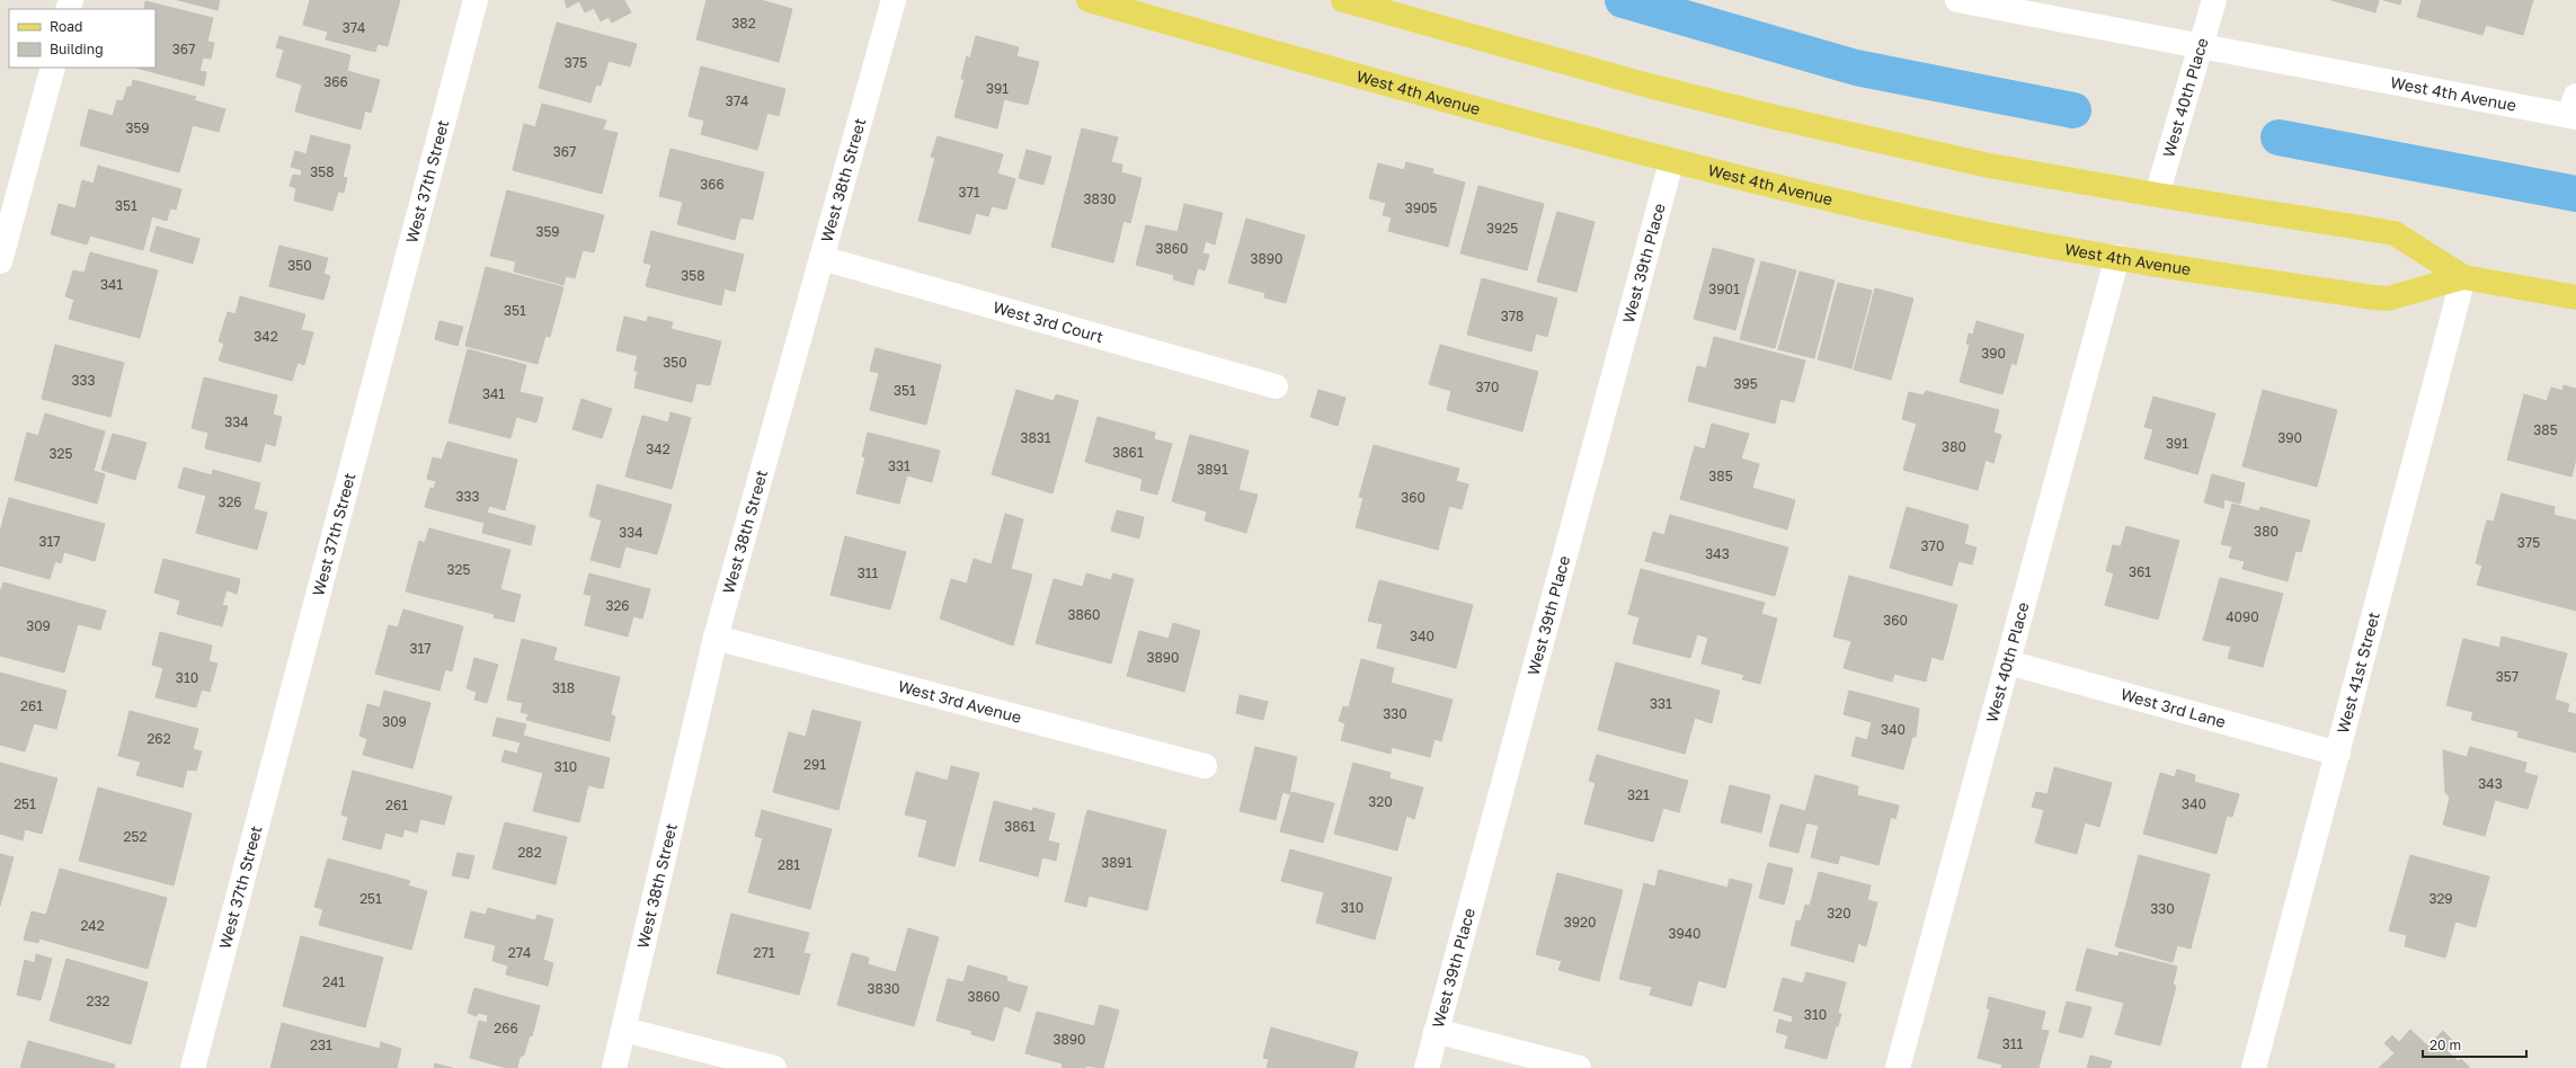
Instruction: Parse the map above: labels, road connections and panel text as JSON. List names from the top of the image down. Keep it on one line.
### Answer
{"streets":{"main road":["West 4th Avenue"],"street":["West 40th Place","West 38th Street","West 37th Street","West 39th Place","West 3rd Court","West 41st Street","West 3rd Avenue","West 3rd Lane"]},"crossings":[["West 4th Avenue","West 40th Place"],["West 4th Avenue","West 39th Place"],["West 4th Avenue","West 41st Street"],["West 40th Place","West 3rd Lane"],["West 38th Street","West 3rd Court"],["West 38th Street","West 3rd Avenue"],["West 41st Street","West 3rd Lane"]],"house_numbers":["382","374","367","375","366","391","374","359","367","358","366","371","3830","351","3905","3925","359","3860","3890","350","358","341","3901","351","378","342","390","350","333","395","370","351","341","334","385","3831","390","391","380","342","3861","325","331","3891","385","333","360","326","380","334","317","375","370","343","325","361","311","326","3860","4090","360","309","340","317","3890","357","310","318","331","261","330","309","340","262","291","310","343","321","320","251","340","261","3861","252","282","3891","281","251","329","310","330","320","3920","242","3940","274","271","241","3830","3860","232","310","266","3890","311","231"],"legend":["Road","Building"],"scale_bar":"20 m"}
